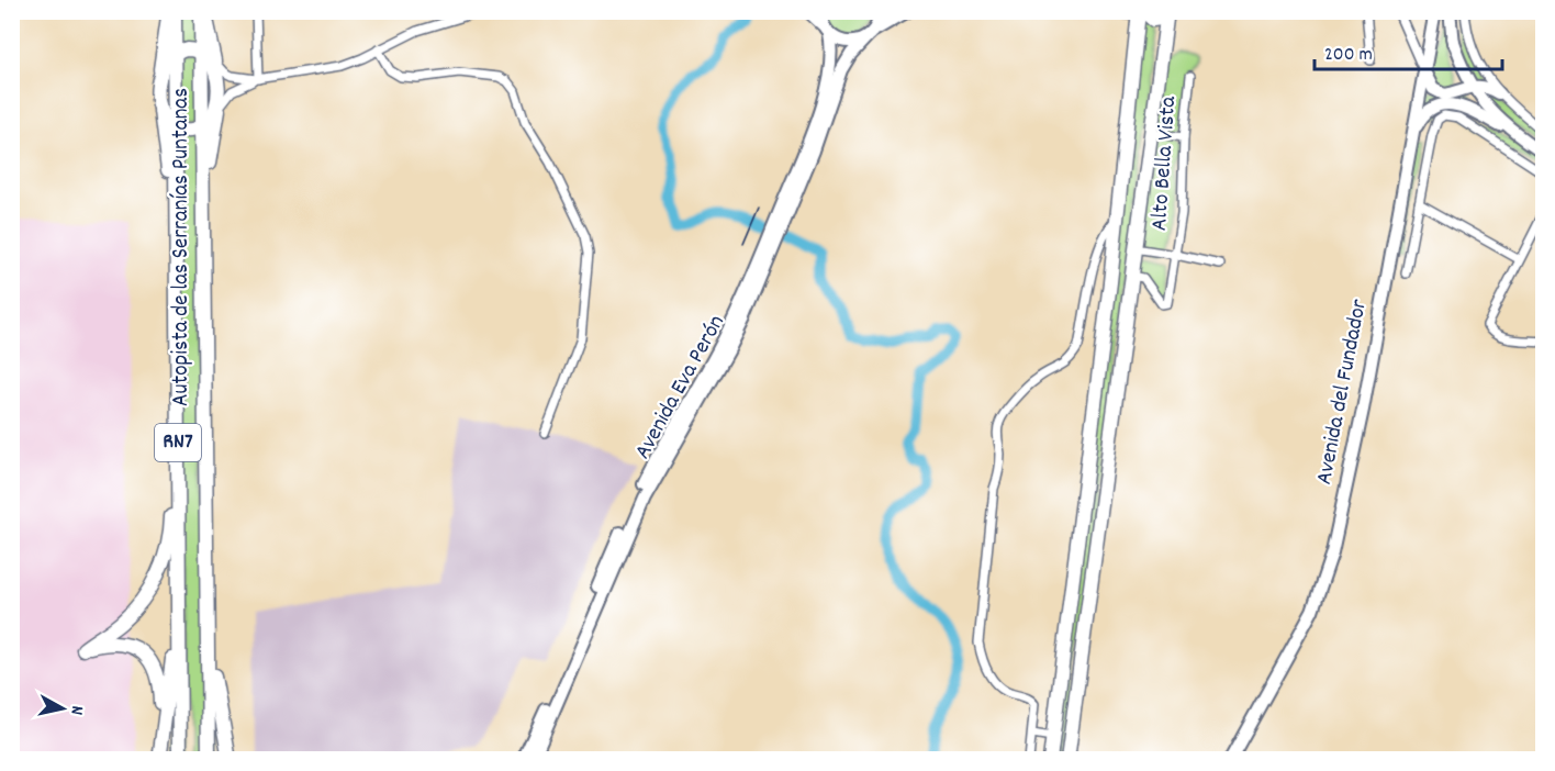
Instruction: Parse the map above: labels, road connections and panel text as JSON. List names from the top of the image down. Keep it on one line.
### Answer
{"streets":{"highway":["Autopista de las Serranías Puntanas","RN7"],"main road":["Avenida Eva Perón","Avenida del Fundador"],"street":["Alto Bella Vista"]},"scale_bar":"200 m","north":"right"}
